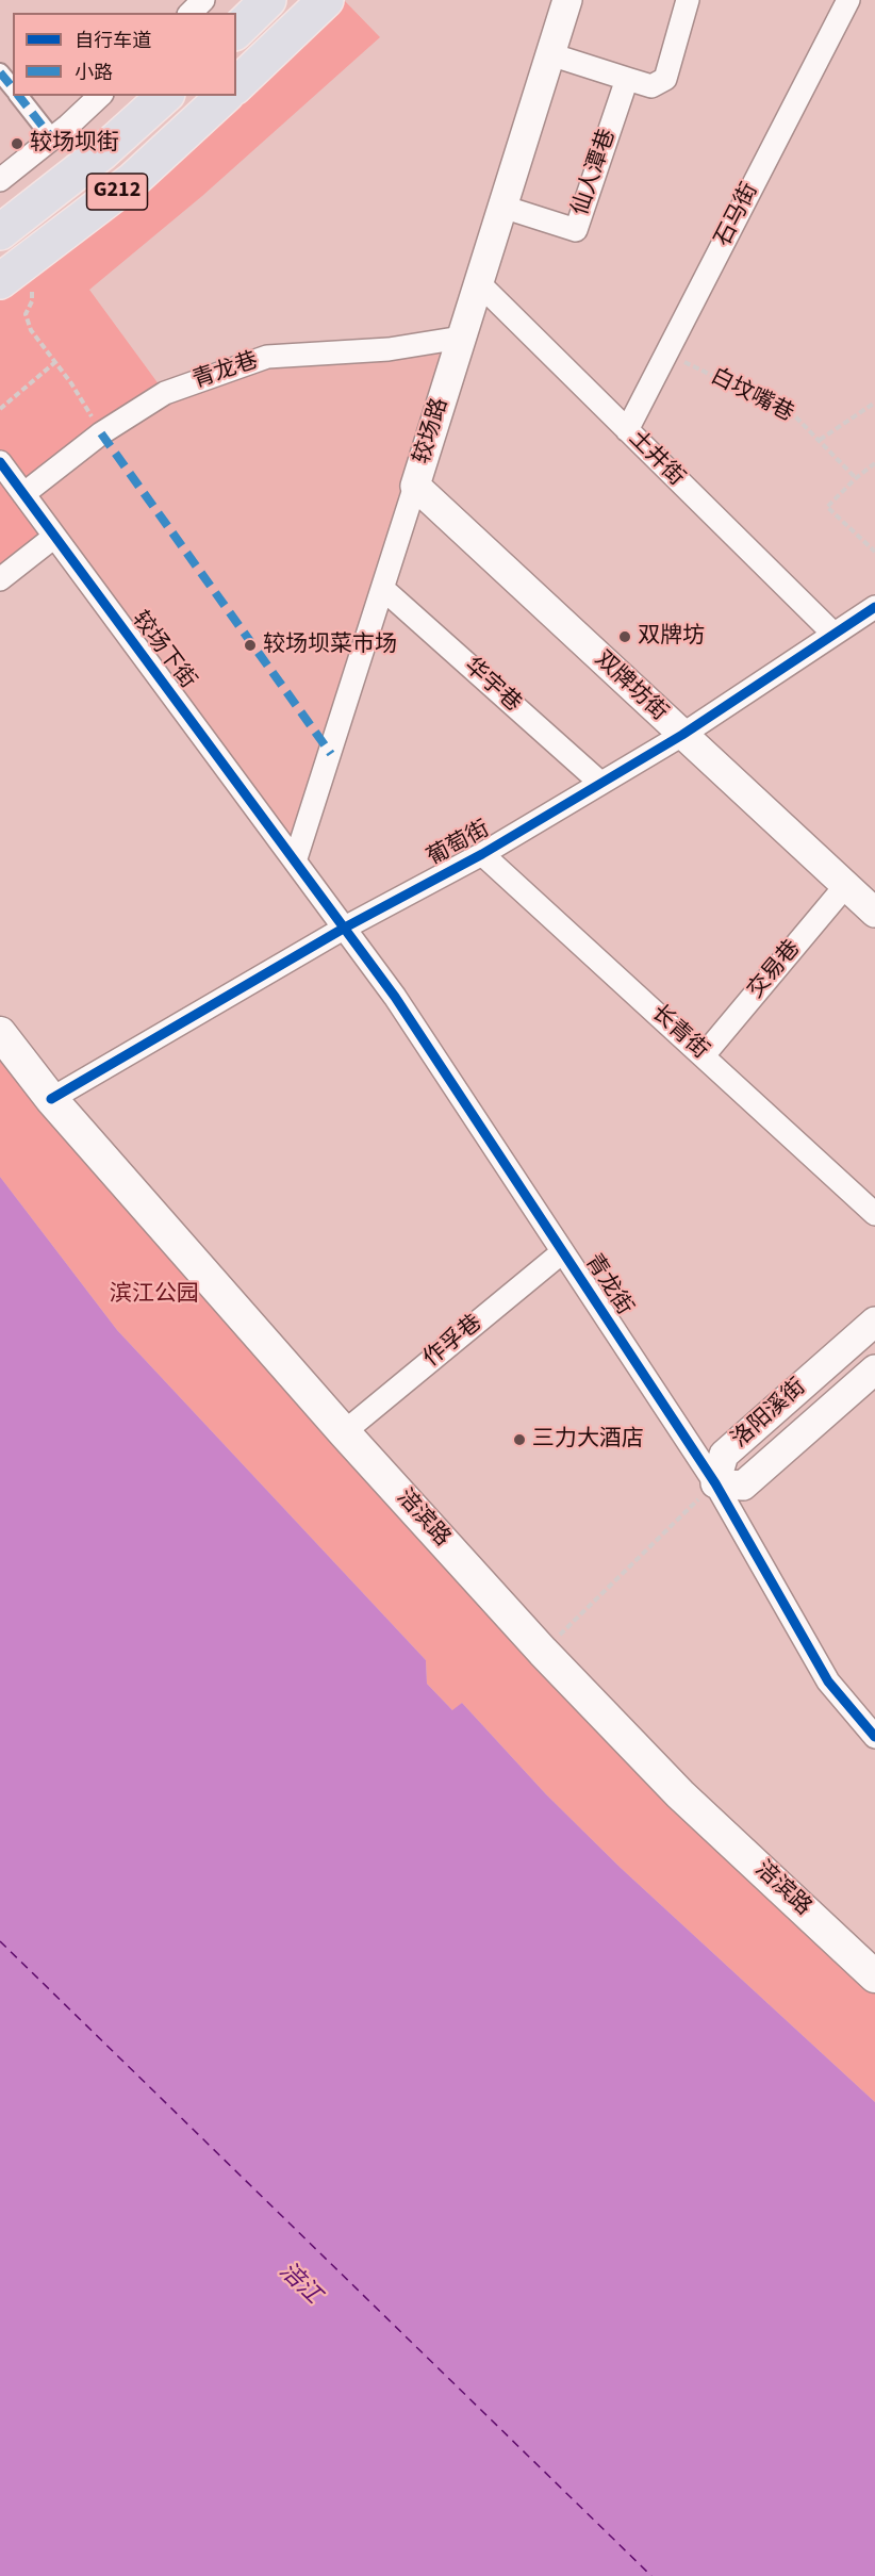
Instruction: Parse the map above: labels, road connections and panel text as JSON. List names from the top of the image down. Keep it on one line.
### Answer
{"streets":{"highway":["G212"],"main road":["涪滨路"],"street":["仙人潭巷","石马街","青龙巷","较场路","土井街","较场下街","华宇巷","双牌坊街","葡萄街","交易巷","长青街","青龙街","作孚巷","洛阳溪街"],"path":["白坟嘴巷"]},"crossings":[["仙人潭巷","较场路"],["石马街","白坟嘴巷"],["石马街","土井街"],["青龙巷","较场路"],["青龙巷","较场下街"],["较场路","土井街"],["较场路","较场下街"],["较场路","华宇巷"],["较场路","双牌坊街"],["较场路","青龙街"],["土井街","葡萄街"],["较场下街","青龙街"],["华宇巷","葡萄街"],["双牌坊街","葡萄街"],["双牌坊街","交易巷"],["葡萄街","长青街"],["葡萄街","青龙街"],["葡萄街","涪滨路"],["交易巷","长青街"],["青龙街","作孚巷"],["青龙街","洛阳溪街"],["作孚巷","涪滨路"]],"water":["涪江"],"parks":["滨江公园"],"places":["较场坝街","双牌坊","较场坝菜市场","三力大酒店"],"legend":["自行车道","小路"]}
